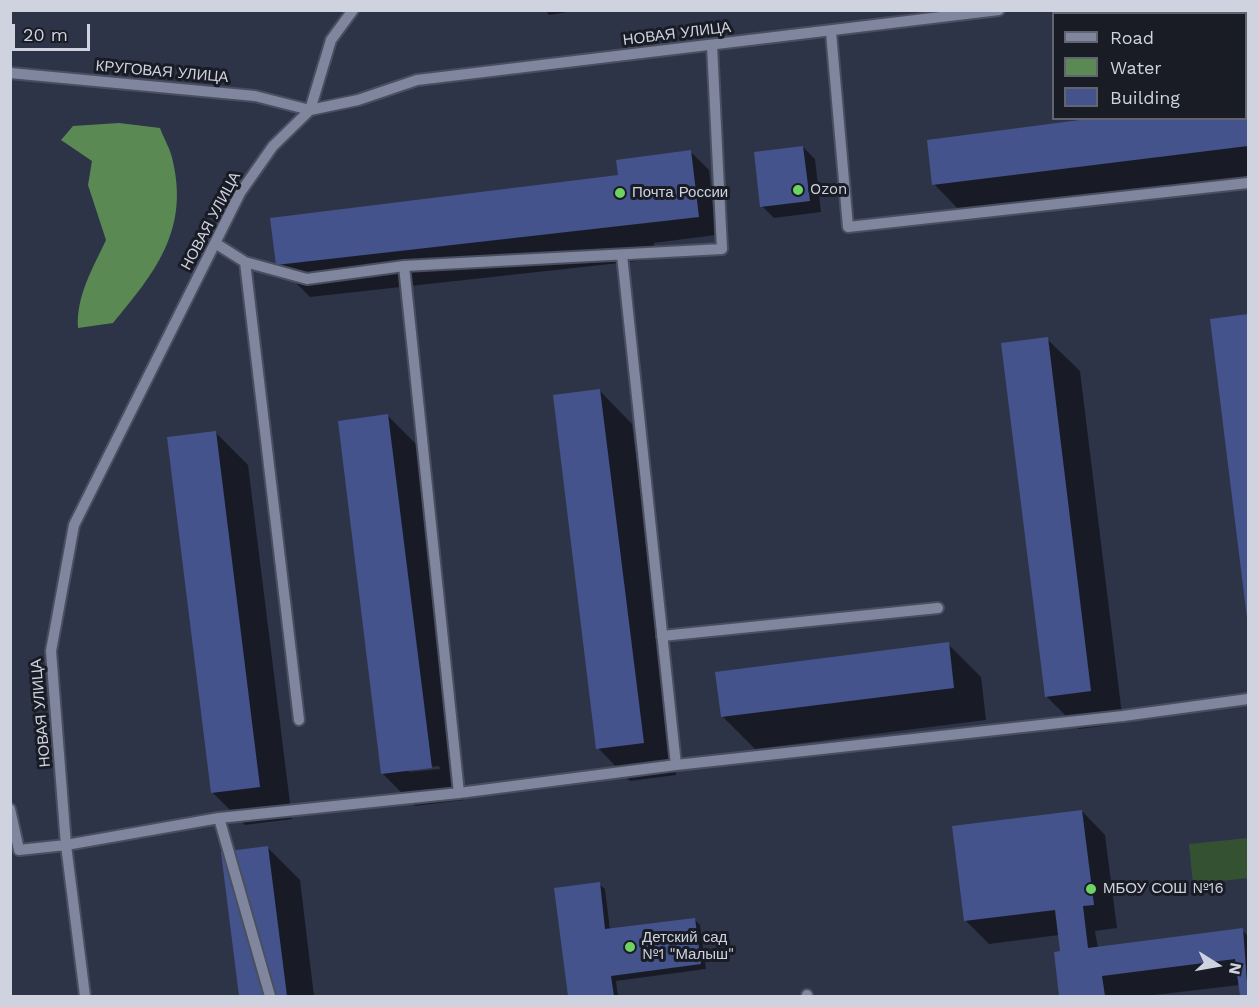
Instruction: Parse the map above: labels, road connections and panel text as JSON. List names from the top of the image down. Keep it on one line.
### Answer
{"streets":{"street":["НОВАЯ УЛИЦА","КРУГОВАЯ УЛИЦА"]},"crossings":[["НОВАЯ УЛИЦА","КРУГОВАЯ УЛИЦА"]],"places":["Ozon","Почта России","МБОУ СОШ №16","Детский сад №1 \"Малыш\""],"legend":["Road","Water","Building"],"scale_bar":"20 m","north":"right"}
